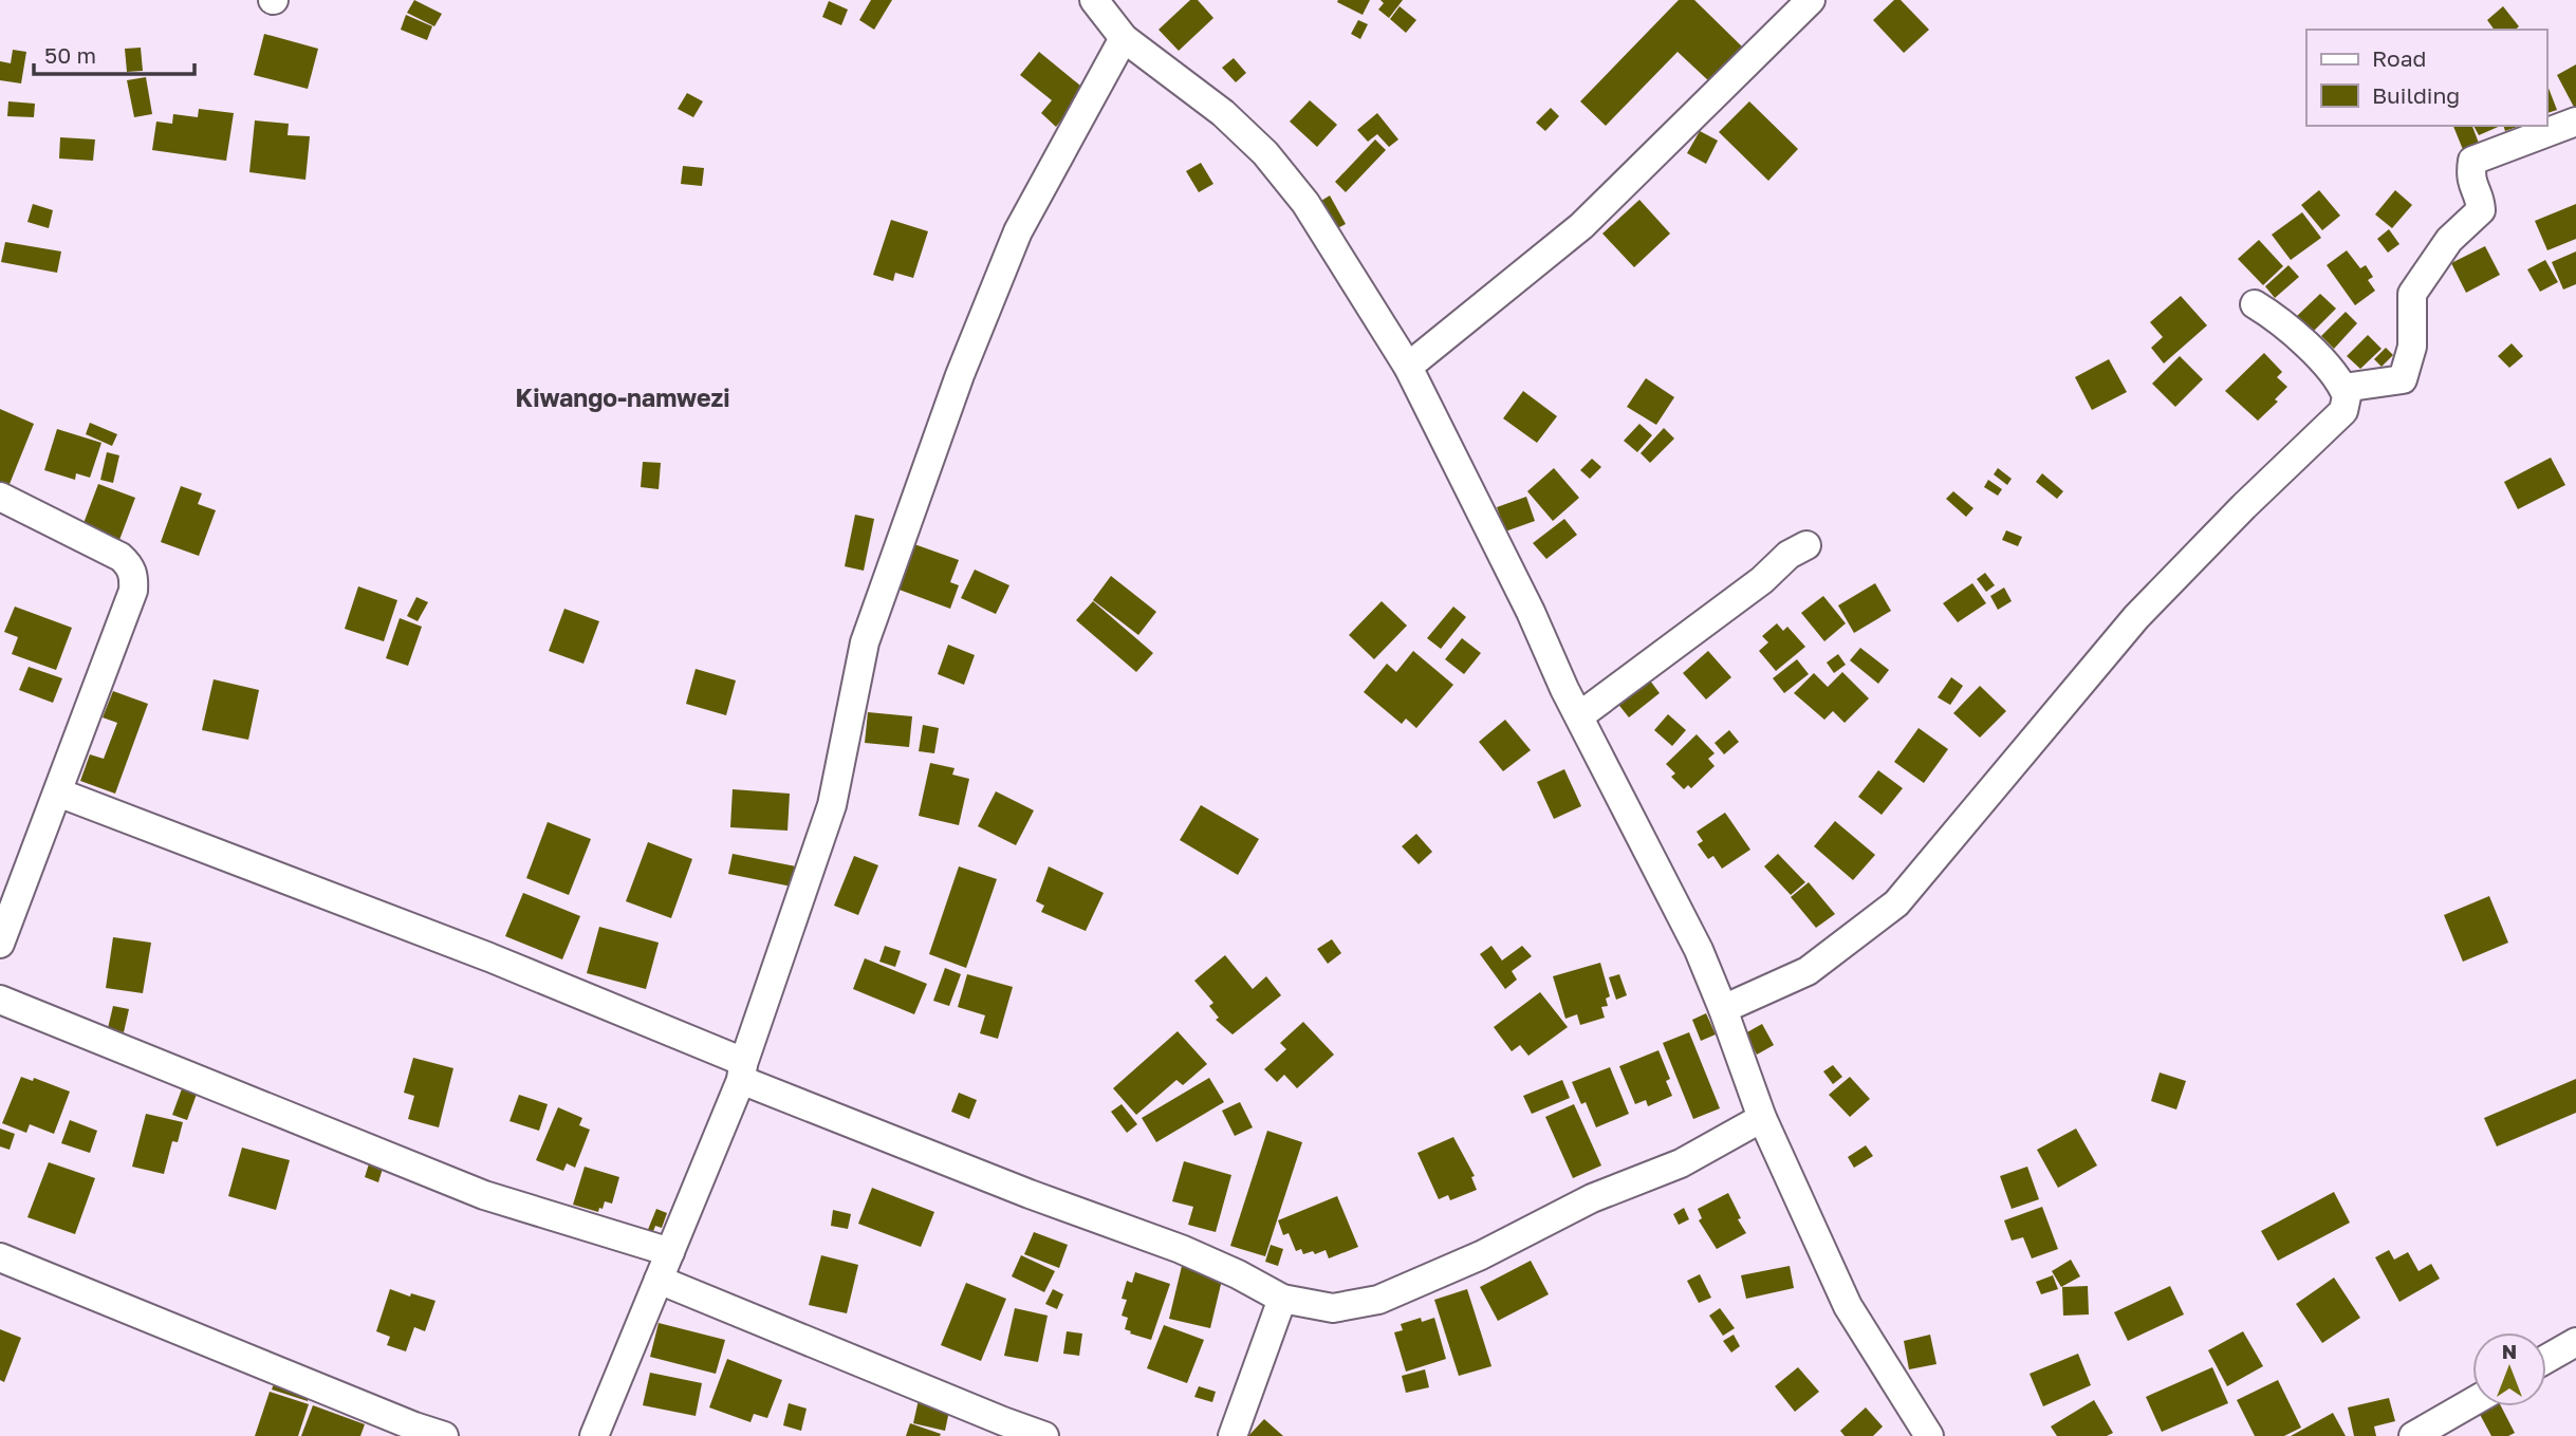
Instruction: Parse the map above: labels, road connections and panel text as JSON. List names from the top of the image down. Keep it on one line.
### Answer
{"districts":["Kiwango-namwezi"],"legend":["Road","Building"],"scale_bar":"50 m","north":"top"}
